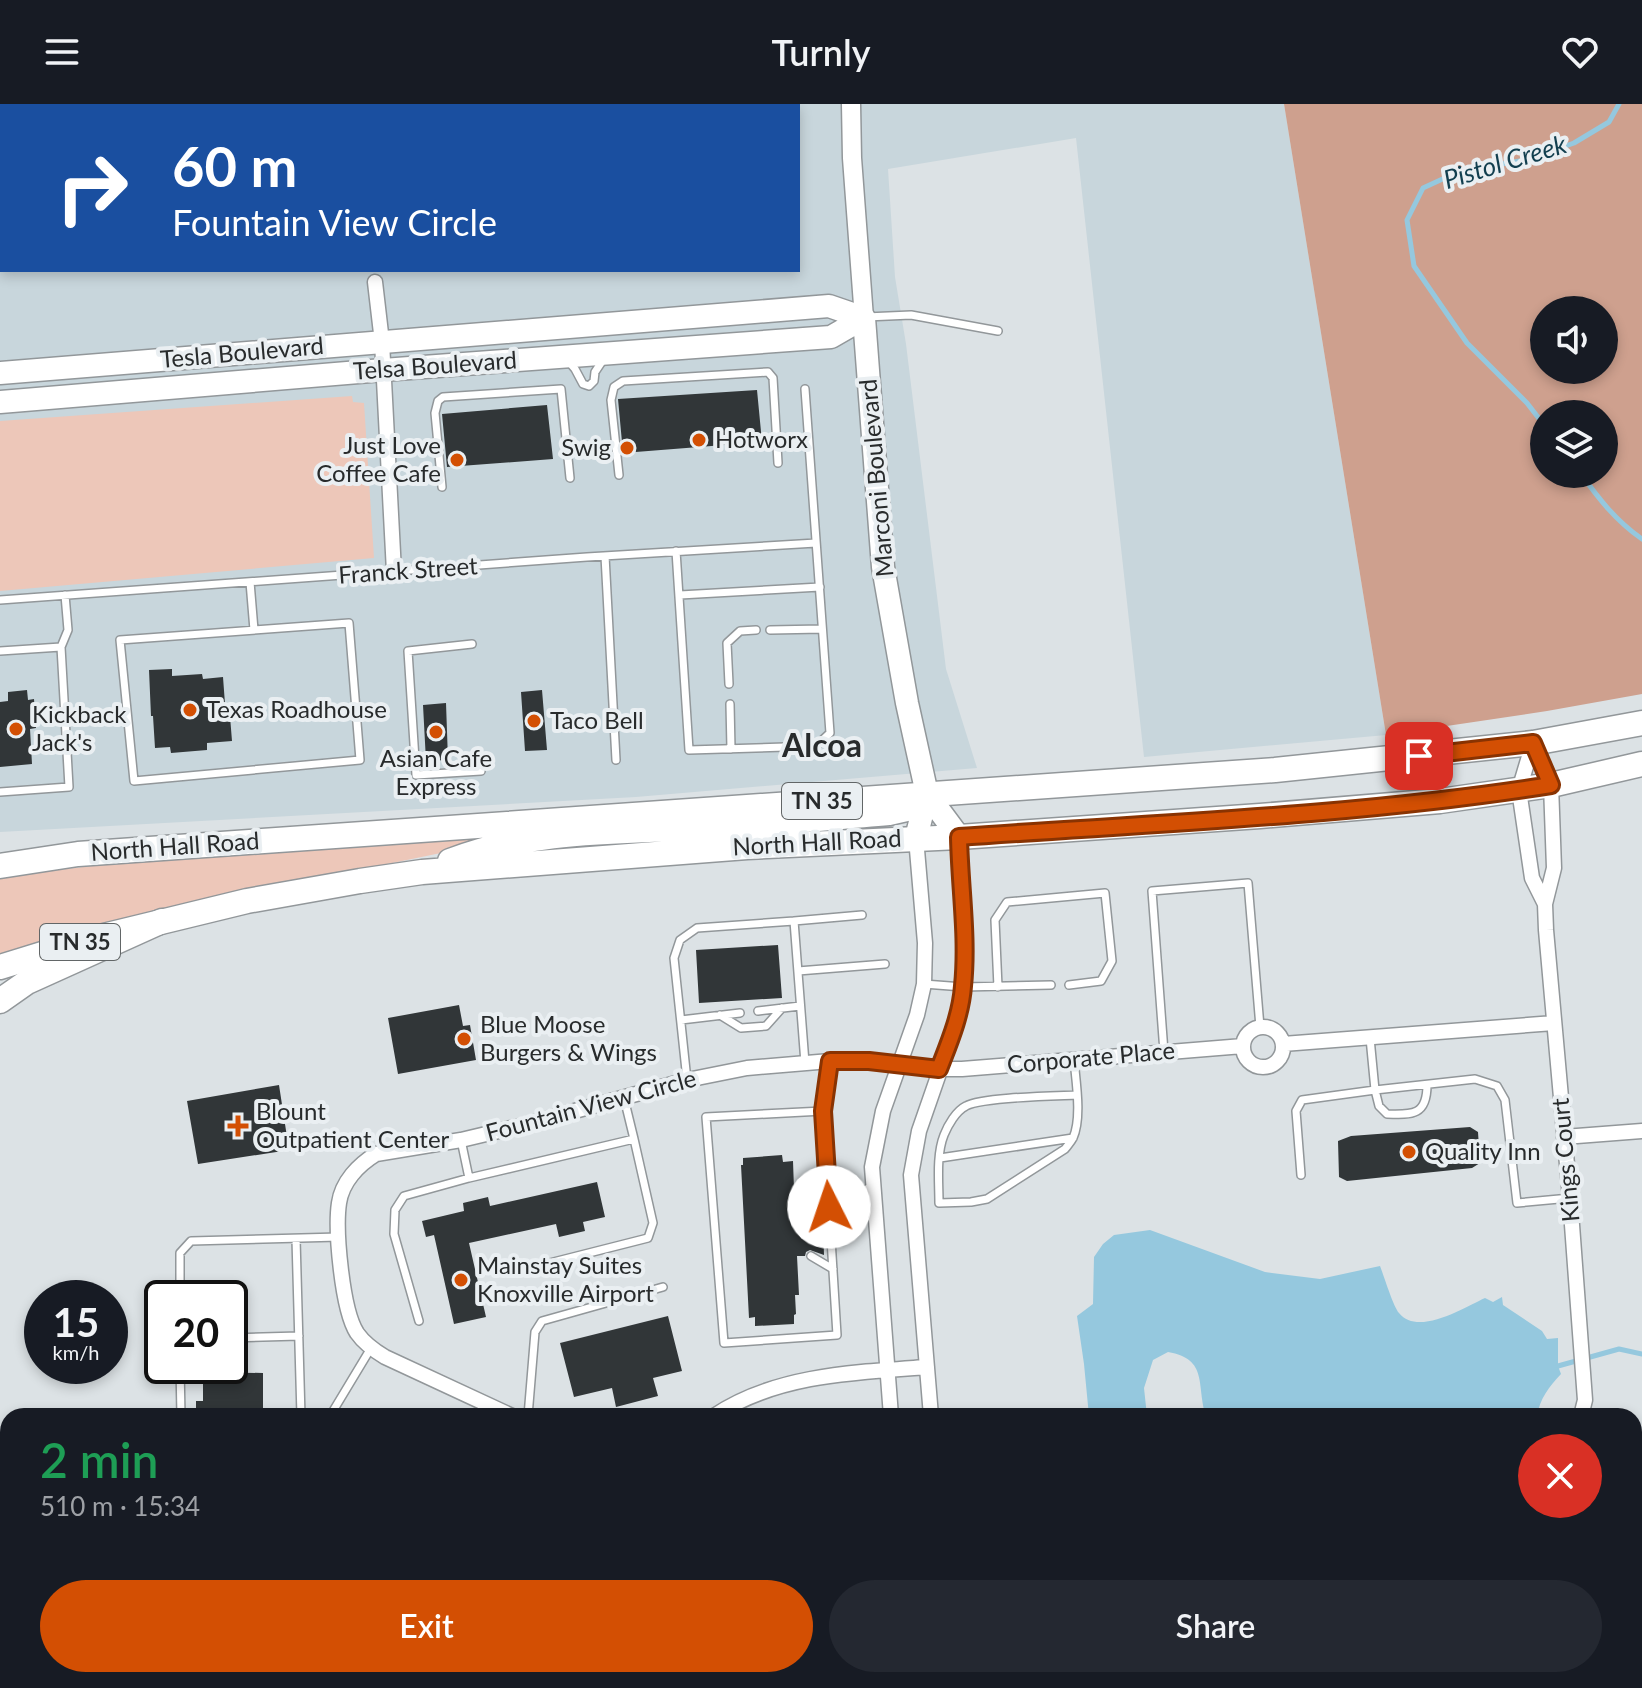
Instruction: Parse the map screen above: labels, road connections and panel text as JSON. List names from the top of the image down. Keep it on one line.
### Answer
{"streets":{"main road":["Tesla Boulevard","Telsa Boulevard","Marconi Boulevard","TN 35","North Hall Road"],"street":["Corporate Place","Fountain View Circle","Kings Court"],"lane":["Franck Street"]},"crossings":[["Tesla Boulevard","Telsa Boulevard"],["Tesla Boulevard","Marconi Boulevard"],["Telsa Boulevard","Marconi Boulevard"],["Marconi Boulevard","North Hall Road"],["North Hall Road","Kings Court"],["Corporate Place","Fountain View Circle"]],"districts":["Alcoa"],"water":["Pistol Creek"],"places":{"other":["Hotworx","Swig","Just Love Coffee Cafe","Texas Roadhouse","Taco Bell","Kickback Jack's","Asian Cafe Express","Blue Moose Burgers & Wings","Quality Inn","Mainstay Suites Knoxville Airport"],"health":["Blount Outpatient Center"]},"page":{"header":"Turnly","turn":["60 m","Fountain View Circle"],"speed":"15 km/h","limit":"20","heading":["2 min","510 m · 15:34"],"buttons":["Exit","Share"]}}
